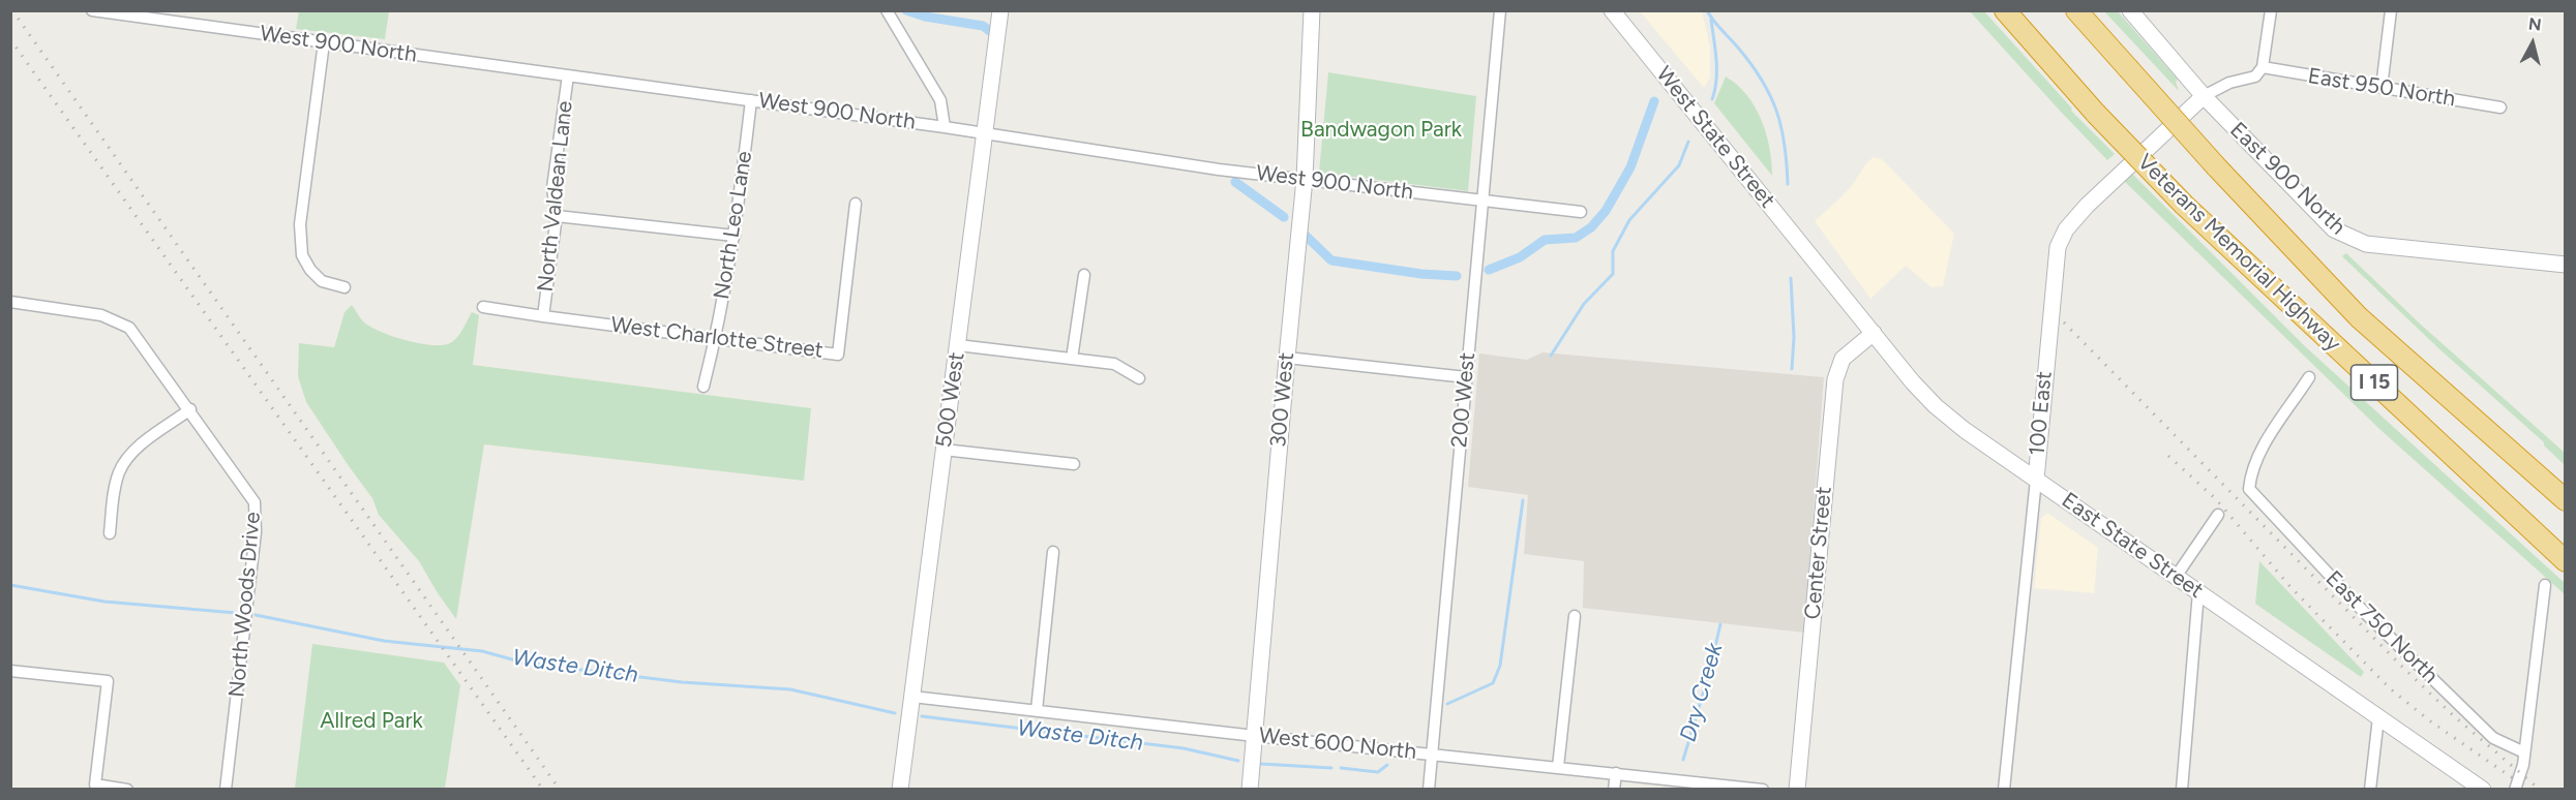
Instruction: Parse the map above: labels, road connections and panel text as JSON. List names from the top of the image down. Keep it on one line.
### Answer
{"streets":{"highway":["Veterans Memorial Highway","I 15"],"street":["West 900 North","East 950 North","West State Street","East 900 North","North Valdean Lane","North Leo Lane","West Charlotte Street","500 West","300 West","200 West","100 East","East State Street","Center Street","North Woods Drive","East 750 North","West 600 North"]},"crossings":[["West 900 North","North Valdean Lane"],["West 900 North","North Leo Lane"],["West 900 North","500 West"],["West 900 North","300 West"],["West 900 North","200 West"],["West State Street","East State Street"],["East 900 North","100 East"],["North Valdean Lane","West Charlotte Street"],["North Leo Lane","West Charlotte Street"],["500 West","West 600 North"],["300 West","West 600 North"],["200 West","West 600 North"],["100 East","East State Street"],["East State Street","Center Street"]],"water":["Waste Ditch","Dry Creek"],"parks":["Bandwagon Park","Allred Park"],"north":"top"}
